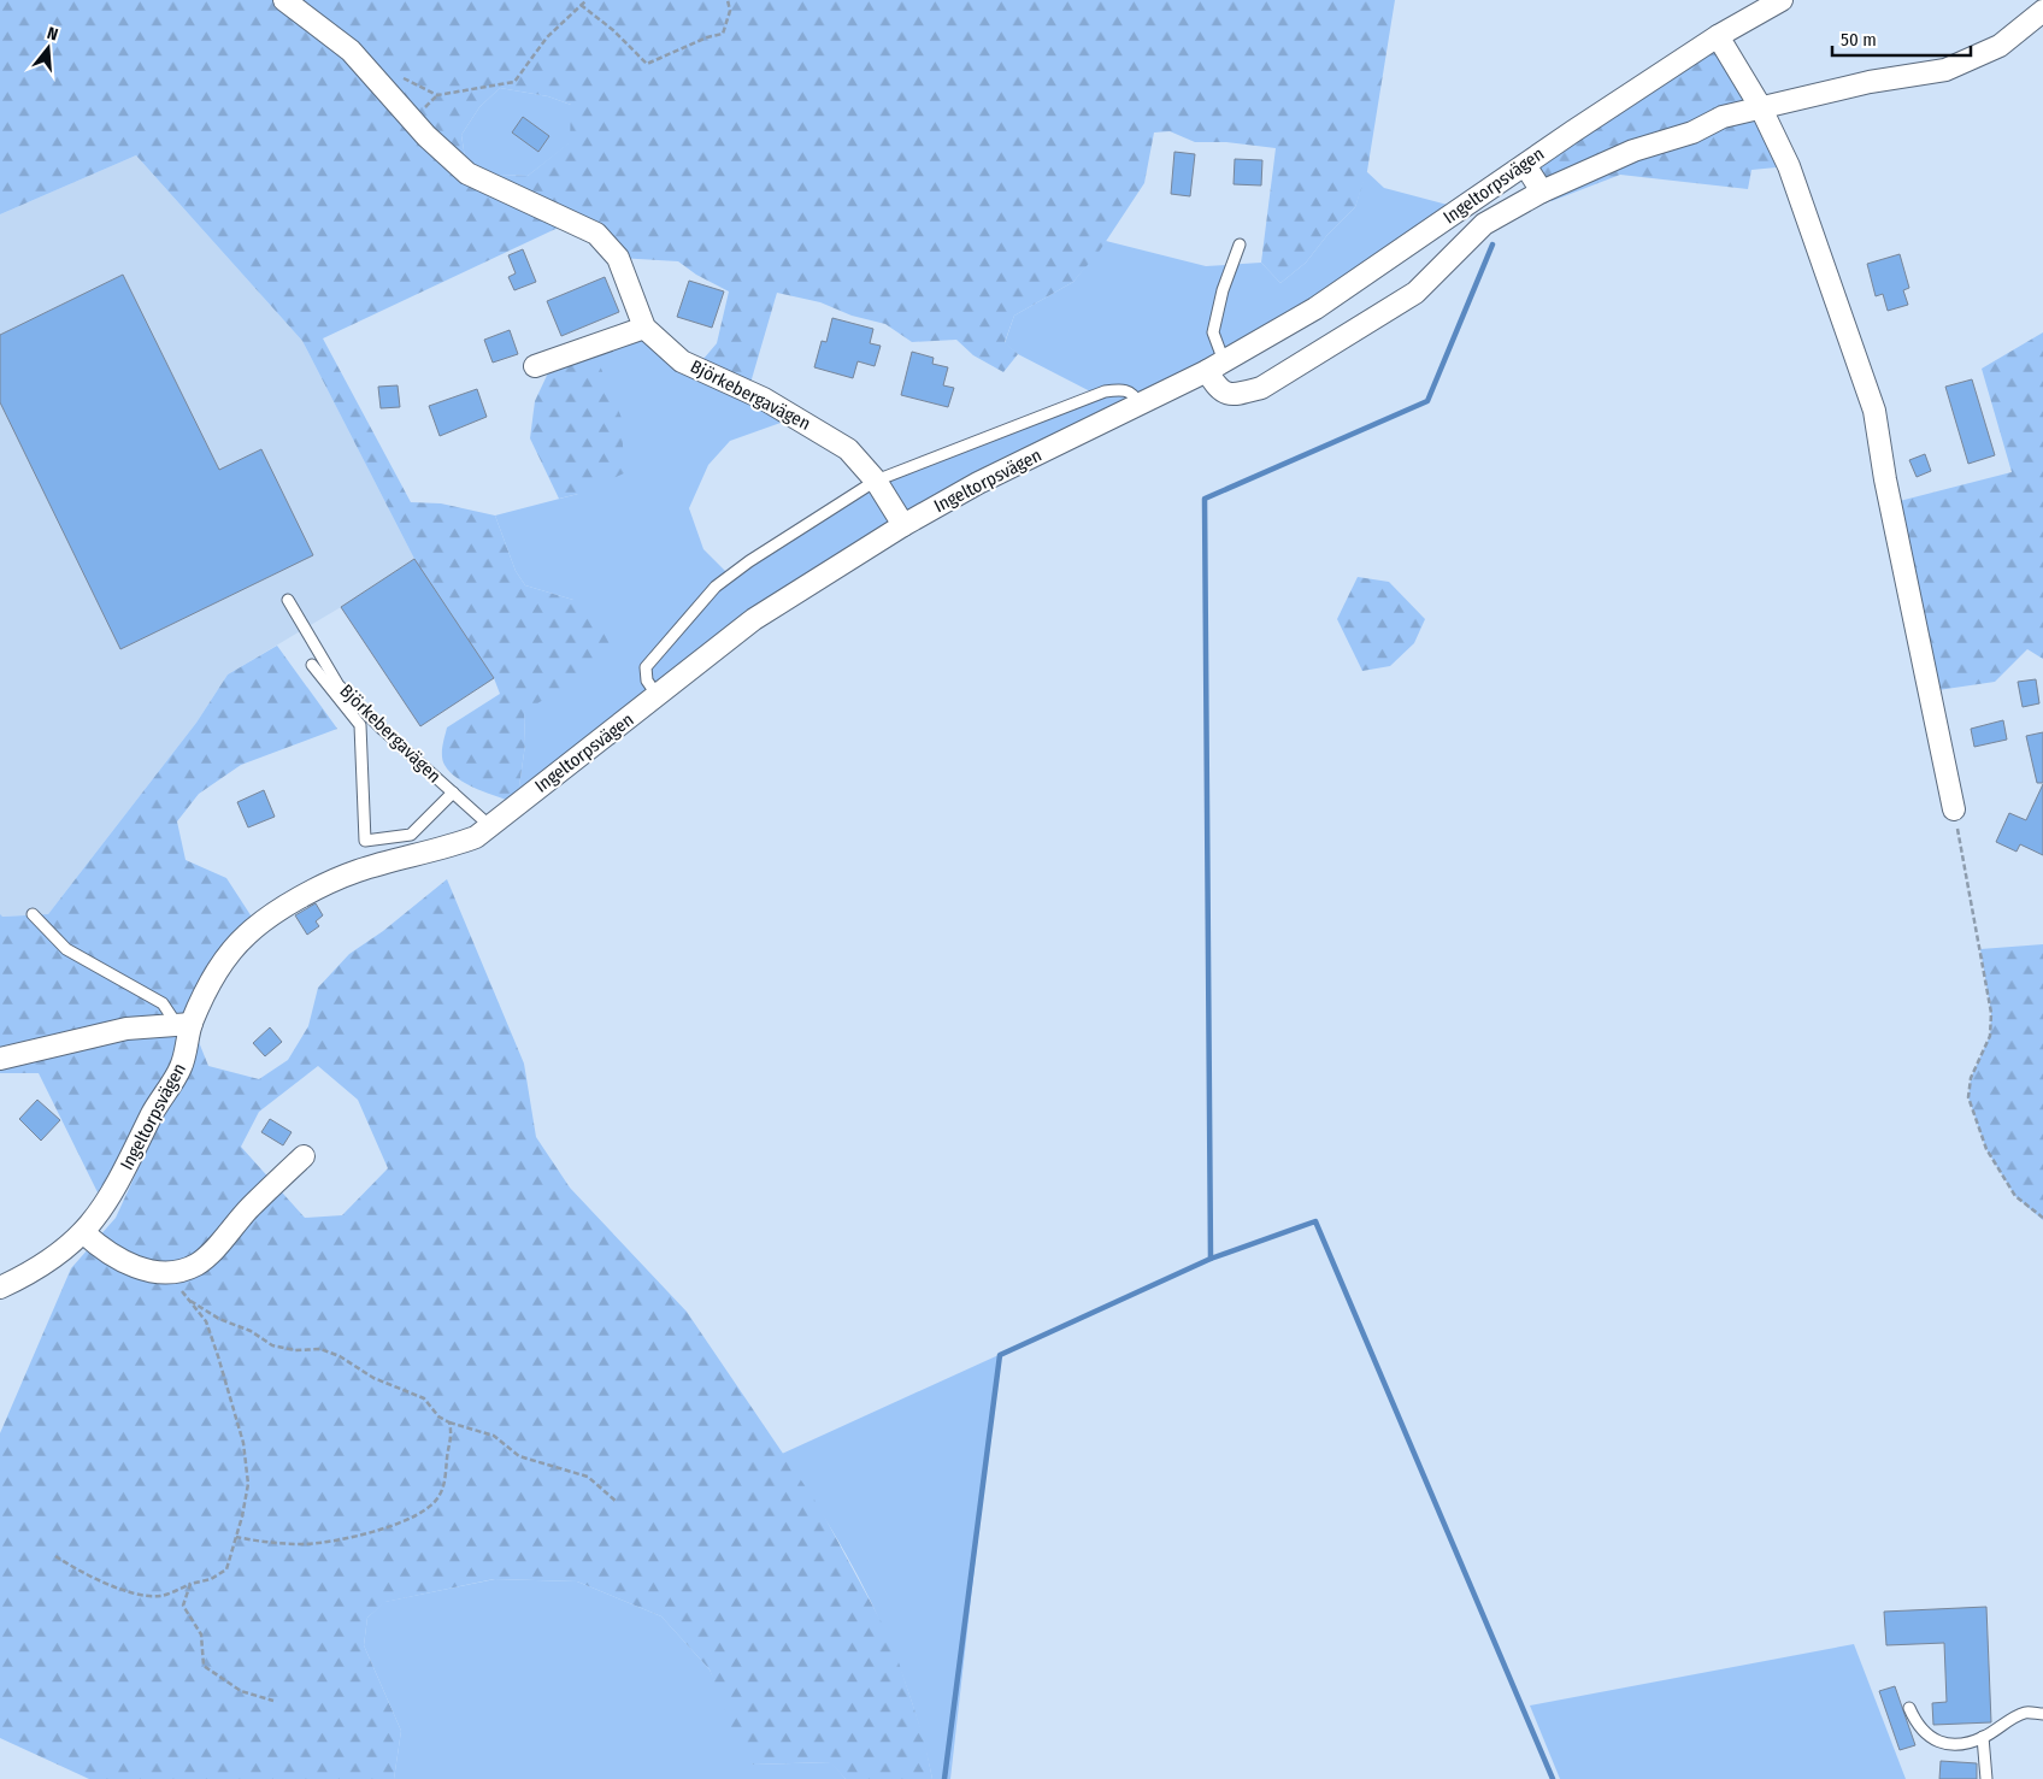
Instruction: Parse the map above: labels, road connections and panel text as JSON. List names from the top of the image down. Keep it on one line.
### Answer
{"streets":{"street":["Ingeltorpsvägen","Björkebergavägen"]},"crossings":[["Ingeltorpsvägen","Björkebergavägen"]],"scale_bar":"50 m","north":"top"}
